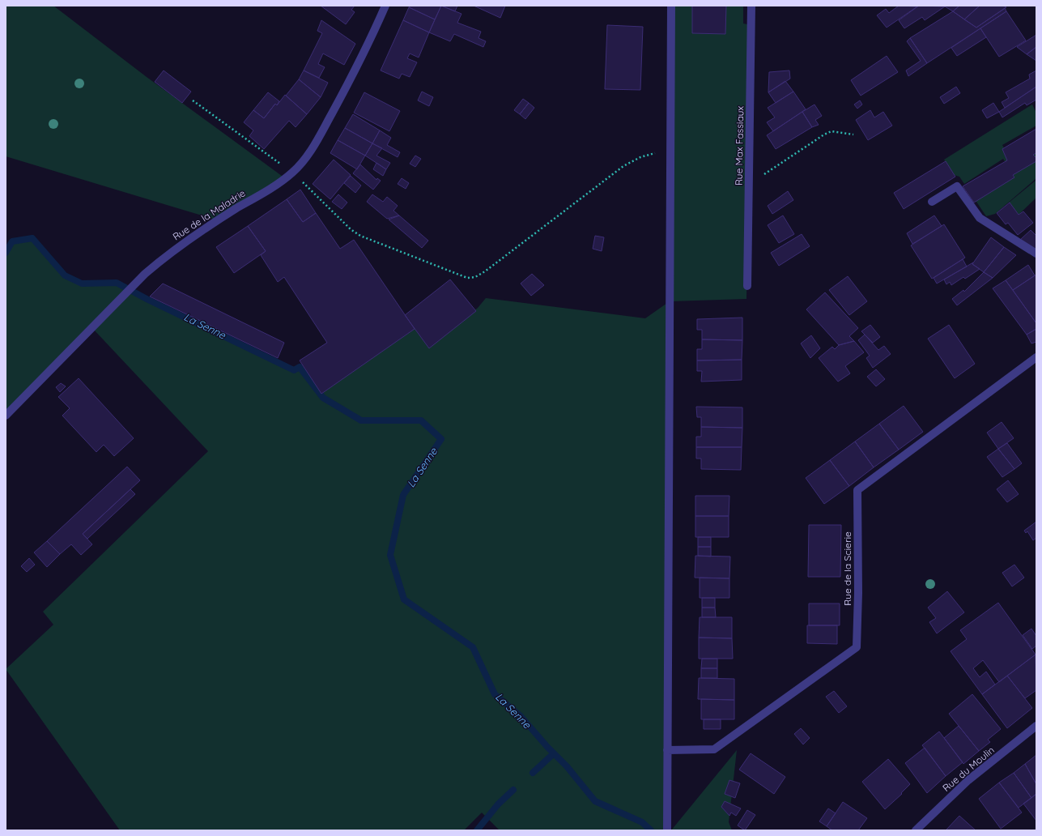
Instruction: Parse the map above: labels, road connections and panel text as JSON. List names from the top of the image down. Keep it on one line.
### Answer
{"streets":{"street":["Rue Max Fassiaux","Rue de la Maladrie","Rue de la Scierie","Rue du Moulin"]},"water":["La Senne"]}
